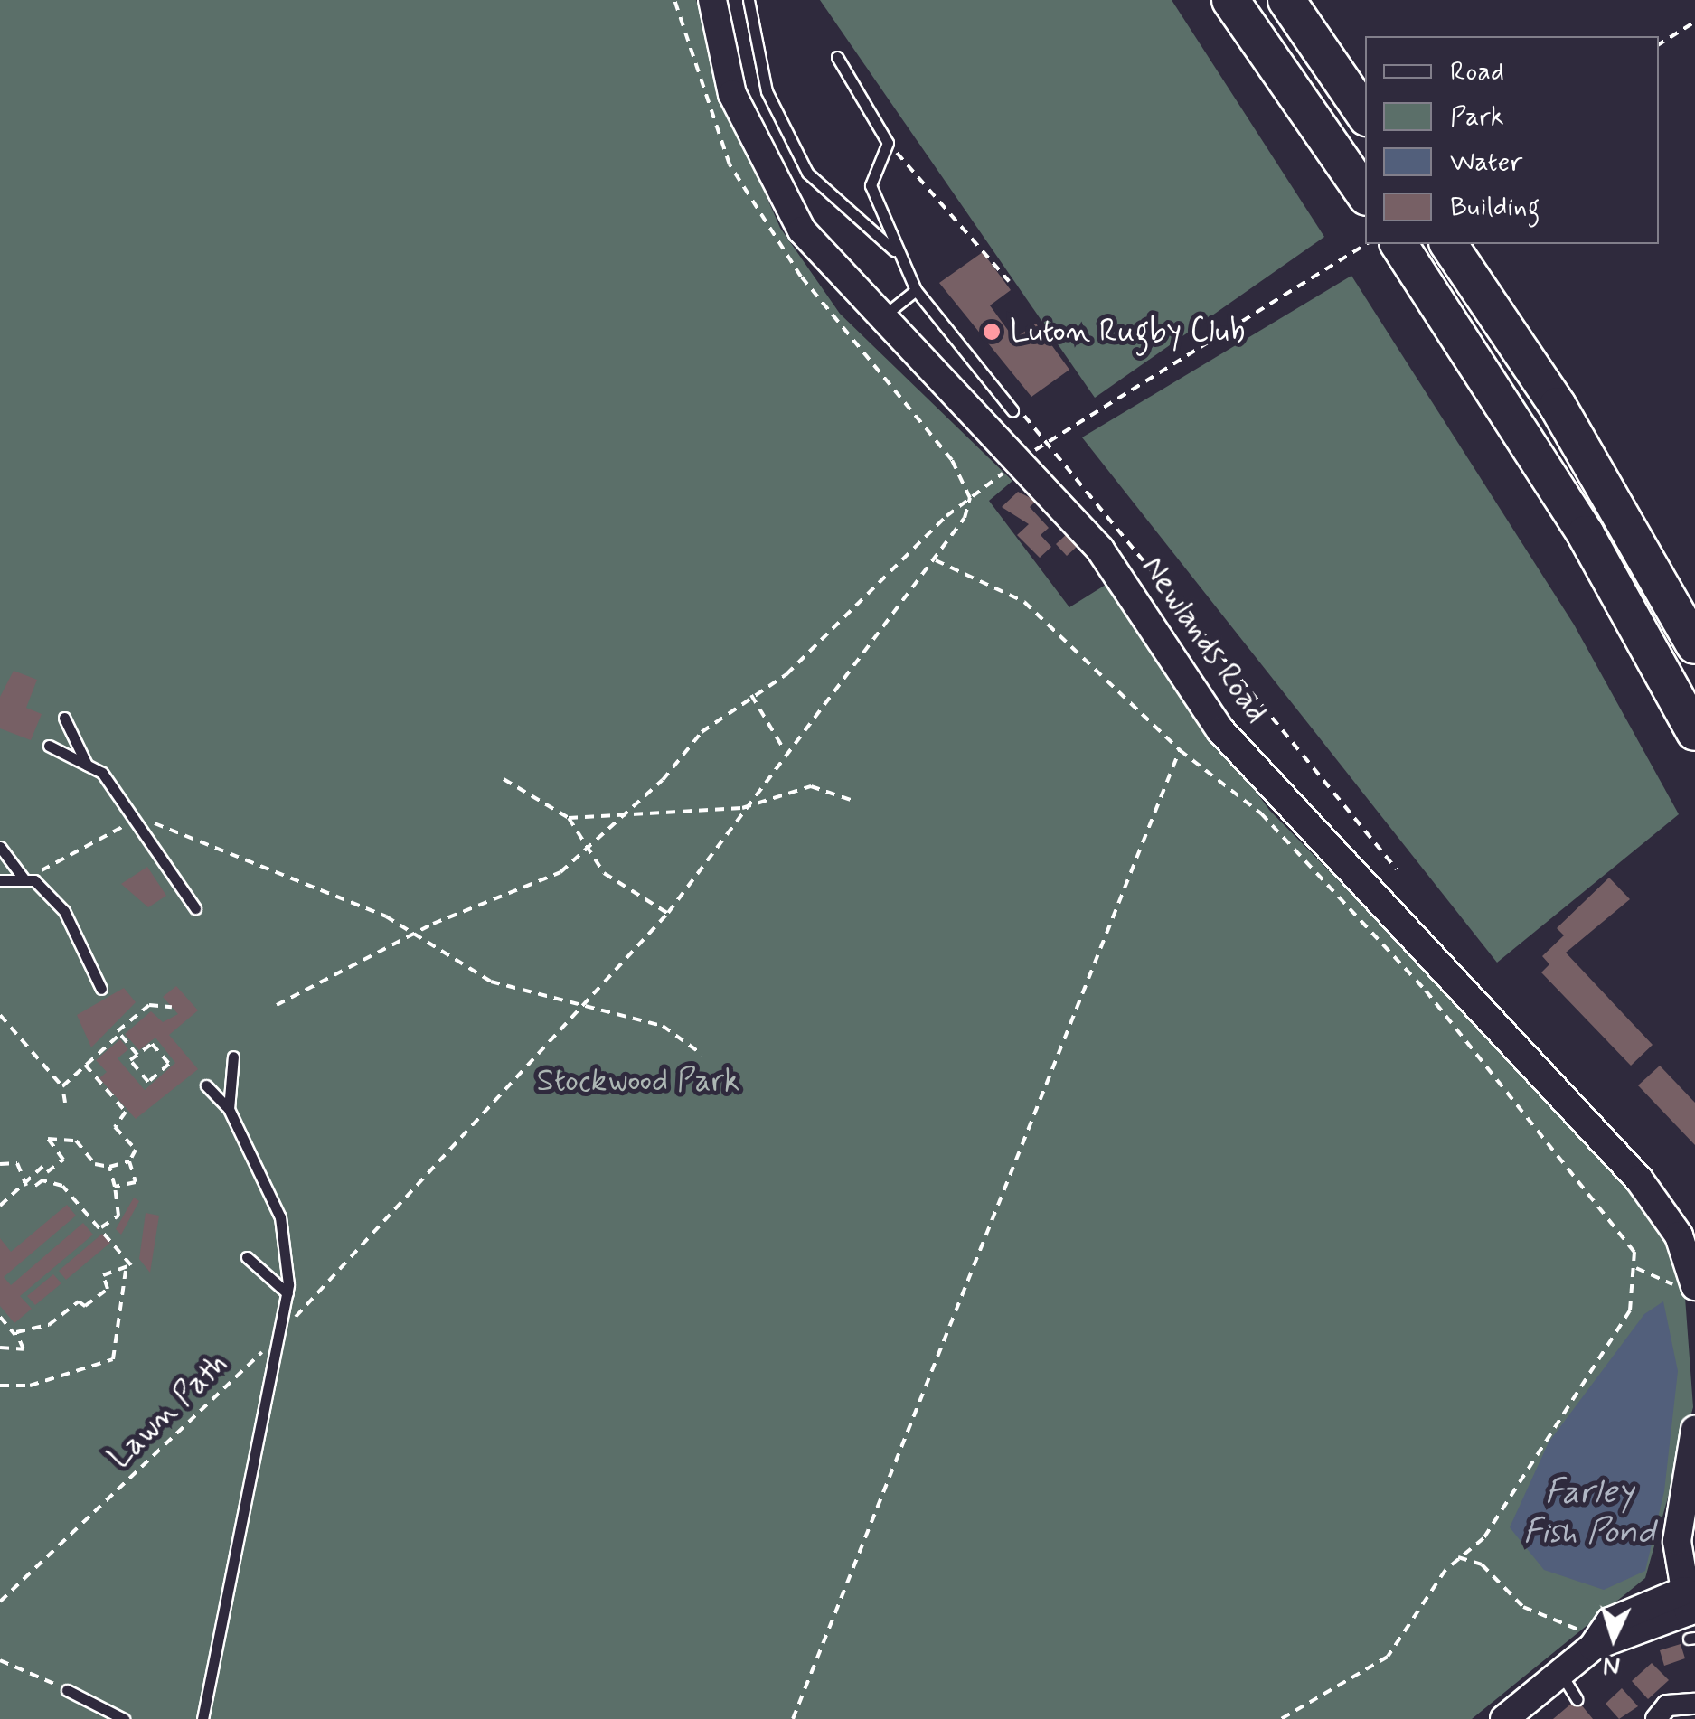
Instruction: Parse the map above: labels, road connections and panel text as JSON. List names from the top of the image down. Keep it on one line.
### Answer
{"streets":{"main road":["Newlands Road"],"path":["Lawn Path"]},"water":["Farley Fish Pond"],"parks":["Stockwood Park"],"places":["Luton Rugby Club"],"legend":["Road","Park","Water","Building"],"north":"bottom"}
